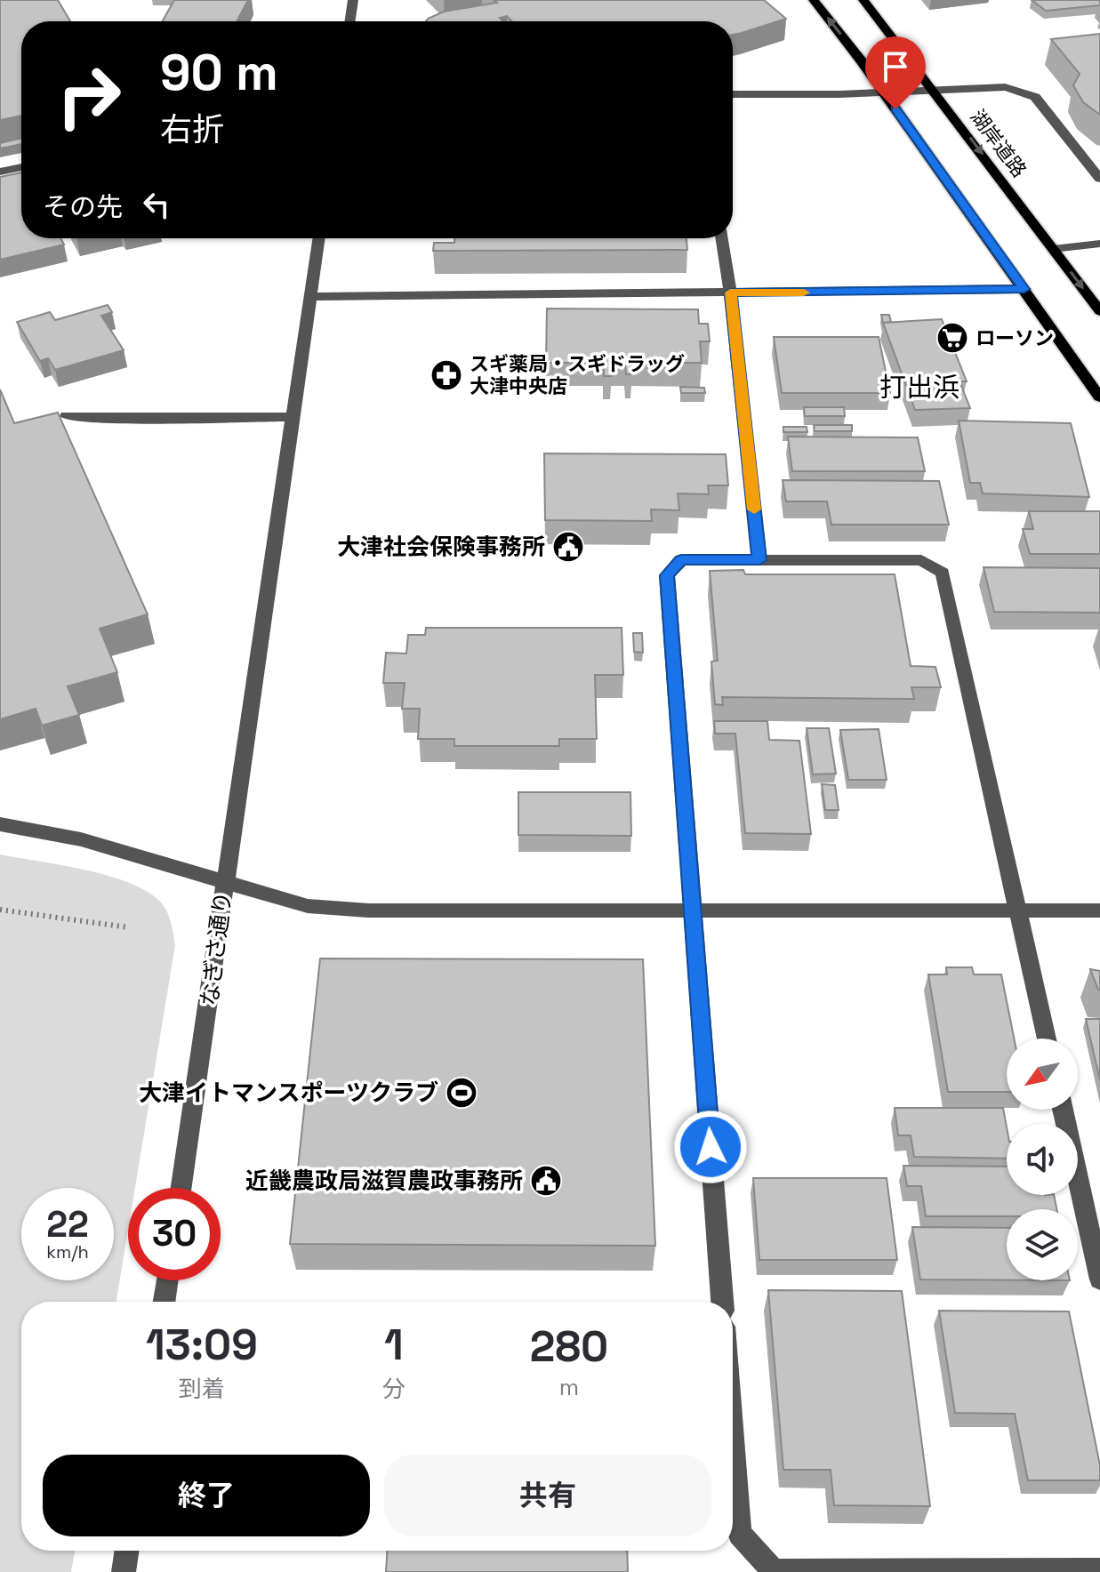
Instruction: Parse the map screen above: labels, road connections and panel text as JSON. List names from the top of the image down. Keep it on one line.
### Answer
{"streets":{"main road":["湖岸道路"],"street":["なぎさ通り"]},"districts":["打出浜"],"places":{"supermarket":["ローソン"],"pharmacy":["スギ薬局・スギドラッグ 大津中央店"],"public building":["大津社会保険事務所","近畿農政局滋賀農政事務所"],"sports":["大津イトマンスポーツクラブ"]},"north":"bottom left","page":{"turn":["90 m","右折"],"then":"その先","speed":"22 km/h","limit":"30","eta":["13:09","到着","1","分","280","m"],"buttons":["終了","共有"]}}
